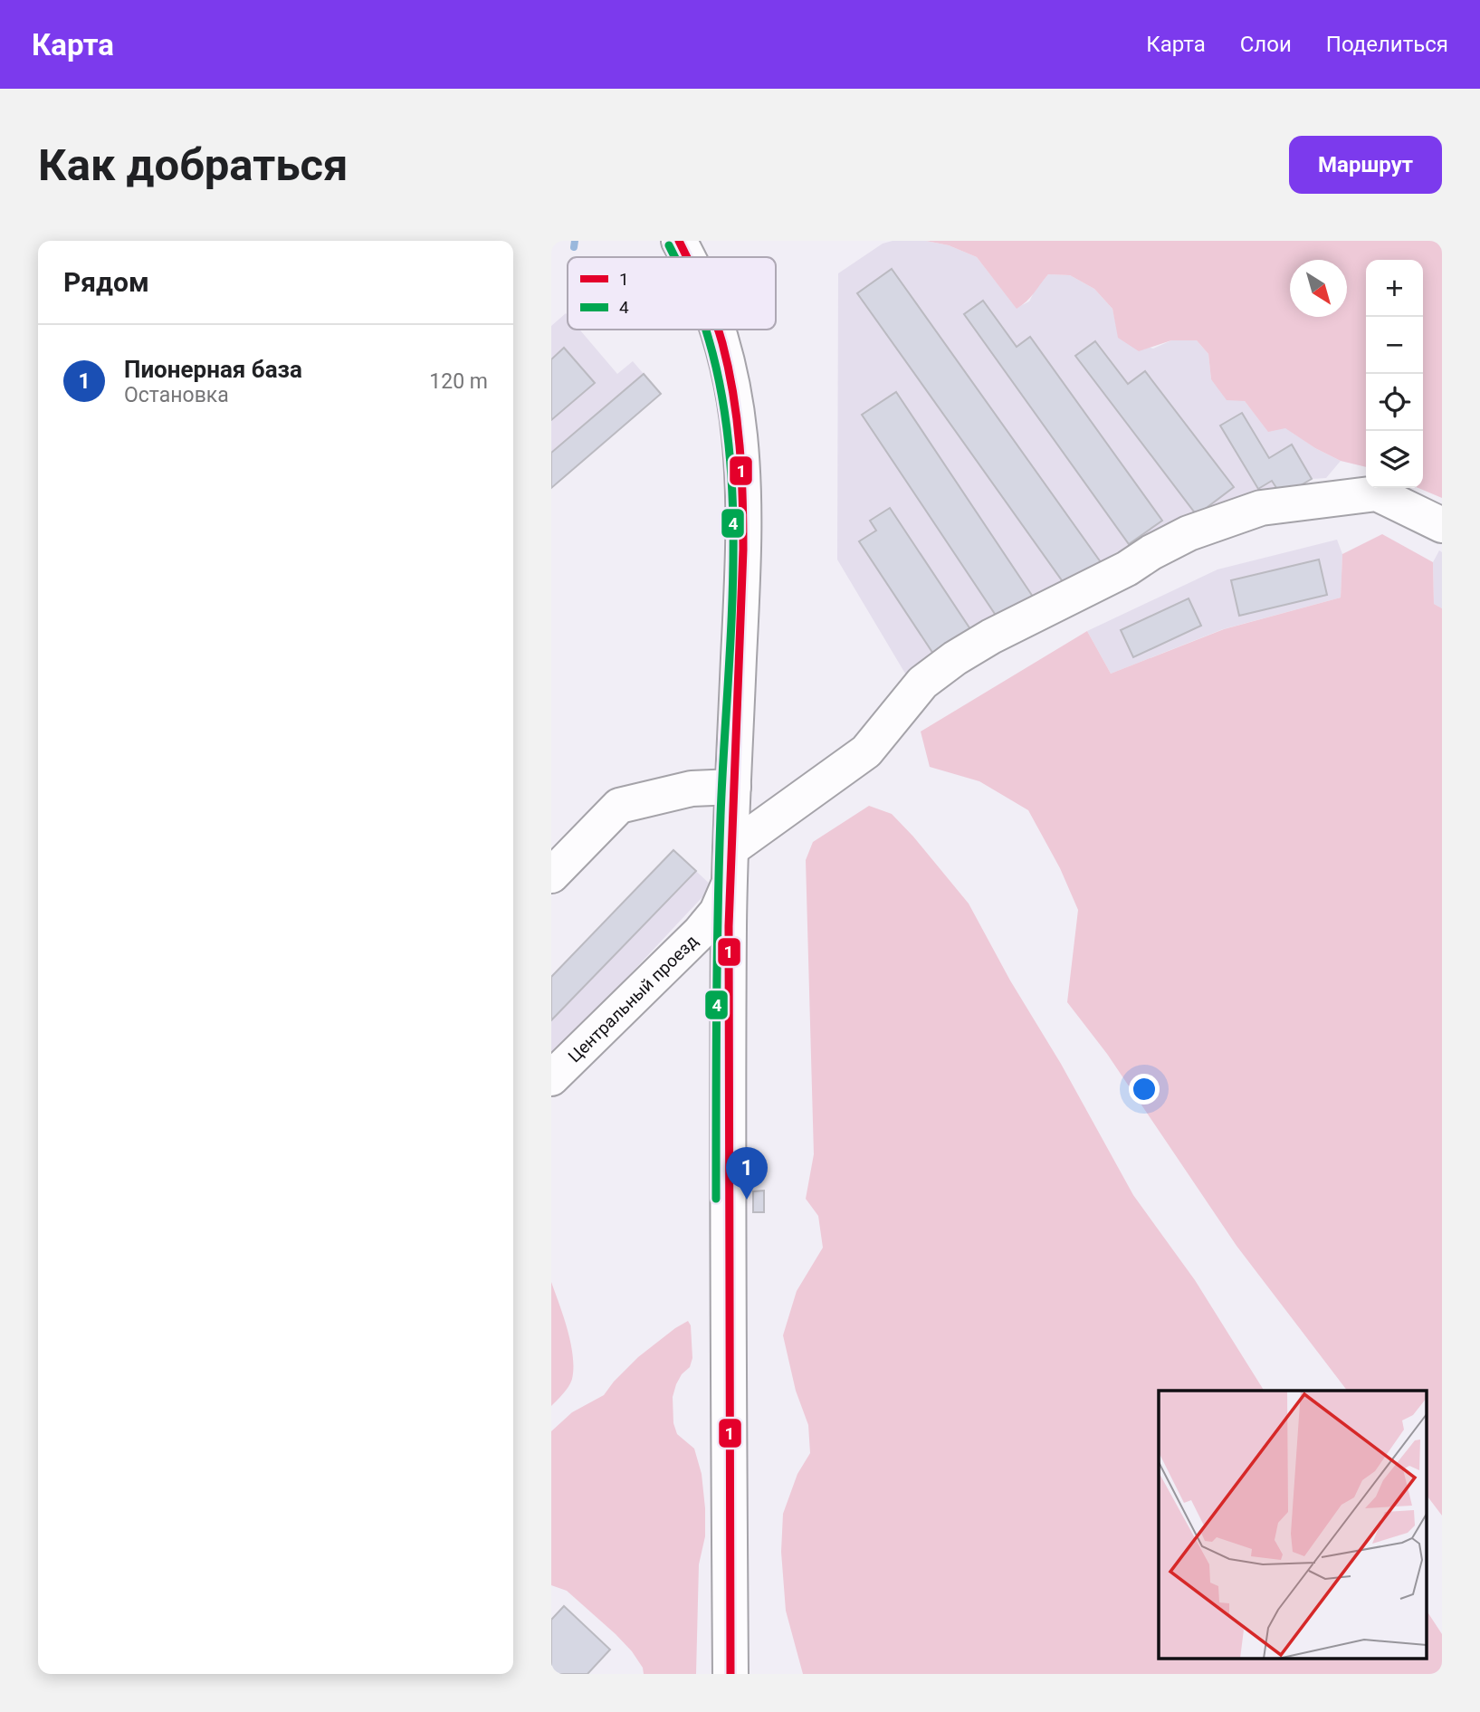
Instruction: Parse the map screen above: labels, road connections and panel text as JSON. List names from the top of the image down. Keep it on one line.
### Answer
{"streets":{"street":["Центральный проезд"]},"lines":["transit line 1","transit line 4"],"legend":["1","4"],"north":"bottom right","page":{"header":"Карта","nav":["Карта","Слои","Поделиться"],"buttons":"Маршрут","title":"Как добраться","heading":"Рядом","map_buttons":["+","−"],"list":[{"mark":"1","name":"Пионерная база","note":"Остановка","value":"120 m"}],"pins":"1"}}
